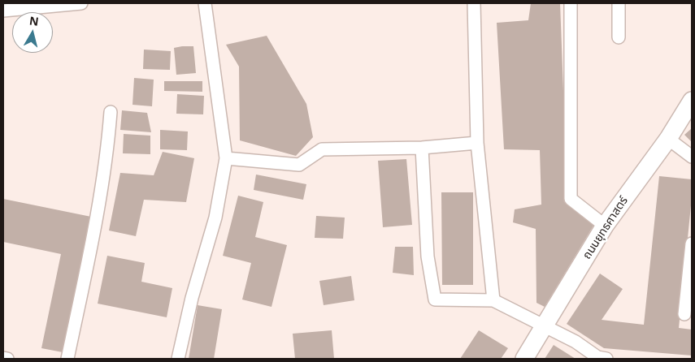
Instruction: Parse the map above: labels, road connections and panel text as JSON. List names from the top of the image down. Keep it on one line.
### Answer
{"streets":{"street":["ถนนยุทธศาสตร์"]},"north":"top"}
